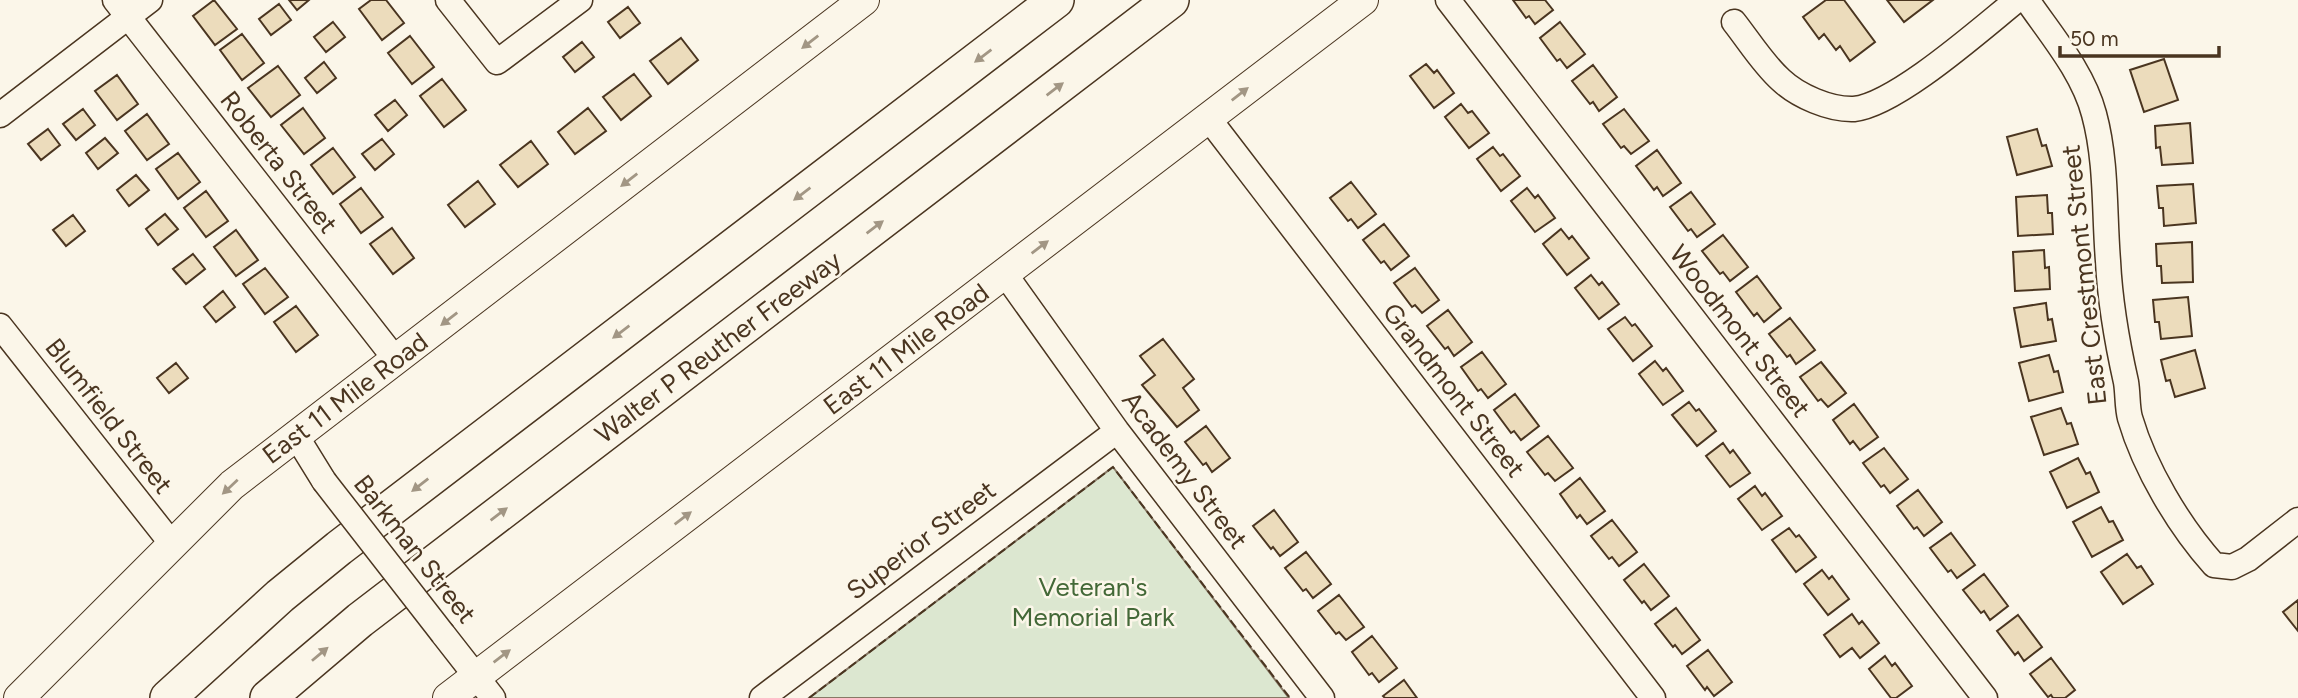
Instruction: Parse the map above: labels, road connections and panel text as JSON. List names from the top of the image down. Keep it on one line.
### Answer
{"streets":{"highway":["Walter P Reuther Freeway"],"main road":["East 11 Mile Road"],"street":["Roberta Street","East Crestmont Street","Woodmont Street","Grandmont Street","Blumfield Street","Academy Street","Superior Street","Barkman Street"]},"crossings":[["Roberta Street","East 11 Mile Road"],["East 11 Mile Road","Grandmont Street"],["East 11 Mile Road","Blumfield Street"],["East 11 Mile Road","Academy Street"],["East 11 Mile Road","Barkman Street"],["Academy Street","Superior Street"]],"parks":["Veteran's Memorial Park"],"scale_bar":"50 m"}
